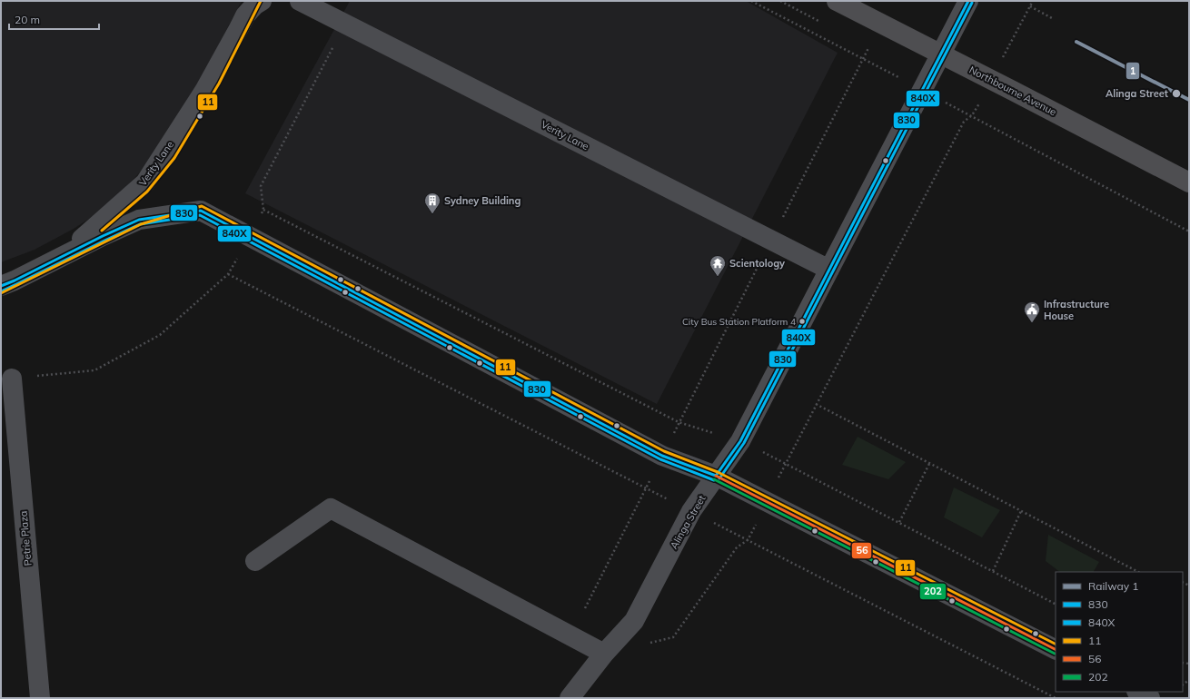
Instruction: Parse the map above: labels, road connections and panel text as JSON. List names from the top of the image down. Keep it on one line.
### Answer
{"streets":{"highway":["Northbourne Avenue"],"street":["Verity Lane","Alinga Street","Petrie Plaza"]},"crossings":[["Northbourne Avenue","Alinga Street"],["Verity Lane","Alinga Street"]],"places":{"other":["Alinga Street","City Bus Station Platform 4"],"building":["Sydney Building"],"temple":["Scientology"],"public building":["Infrastructure House"]},"lines":["transit line 830","transit line 11","transit line 840X","rail line 1","transit line 56","transit line 202"],"legend":["Railway 1","830","840X","11","56","202"],"scale_bar":"20 m"}
